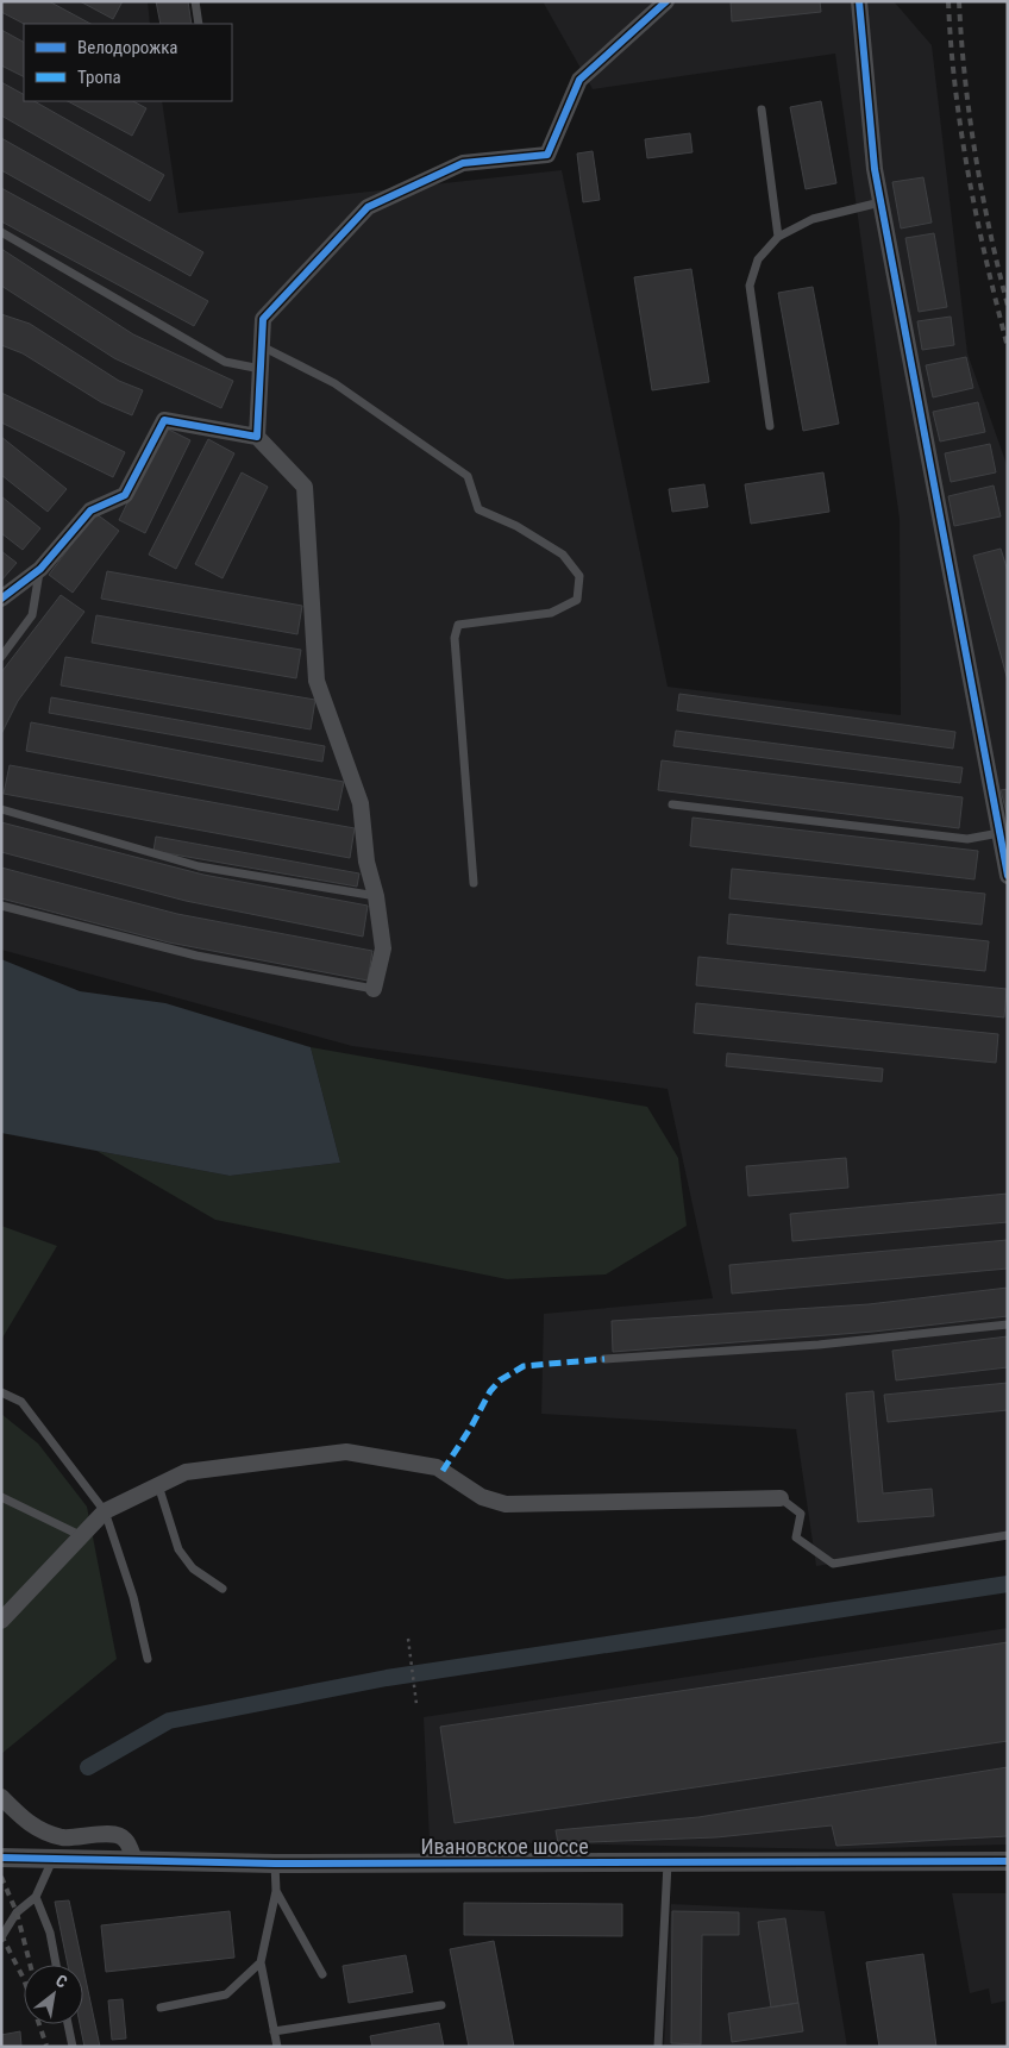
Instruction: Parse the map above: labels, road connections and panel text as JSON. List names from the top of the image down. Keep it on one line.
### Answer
{"streets":{"street":["Ивановское шоссе"]},"legend":["Велодорожка","Тропа"],"north":"top right"}
